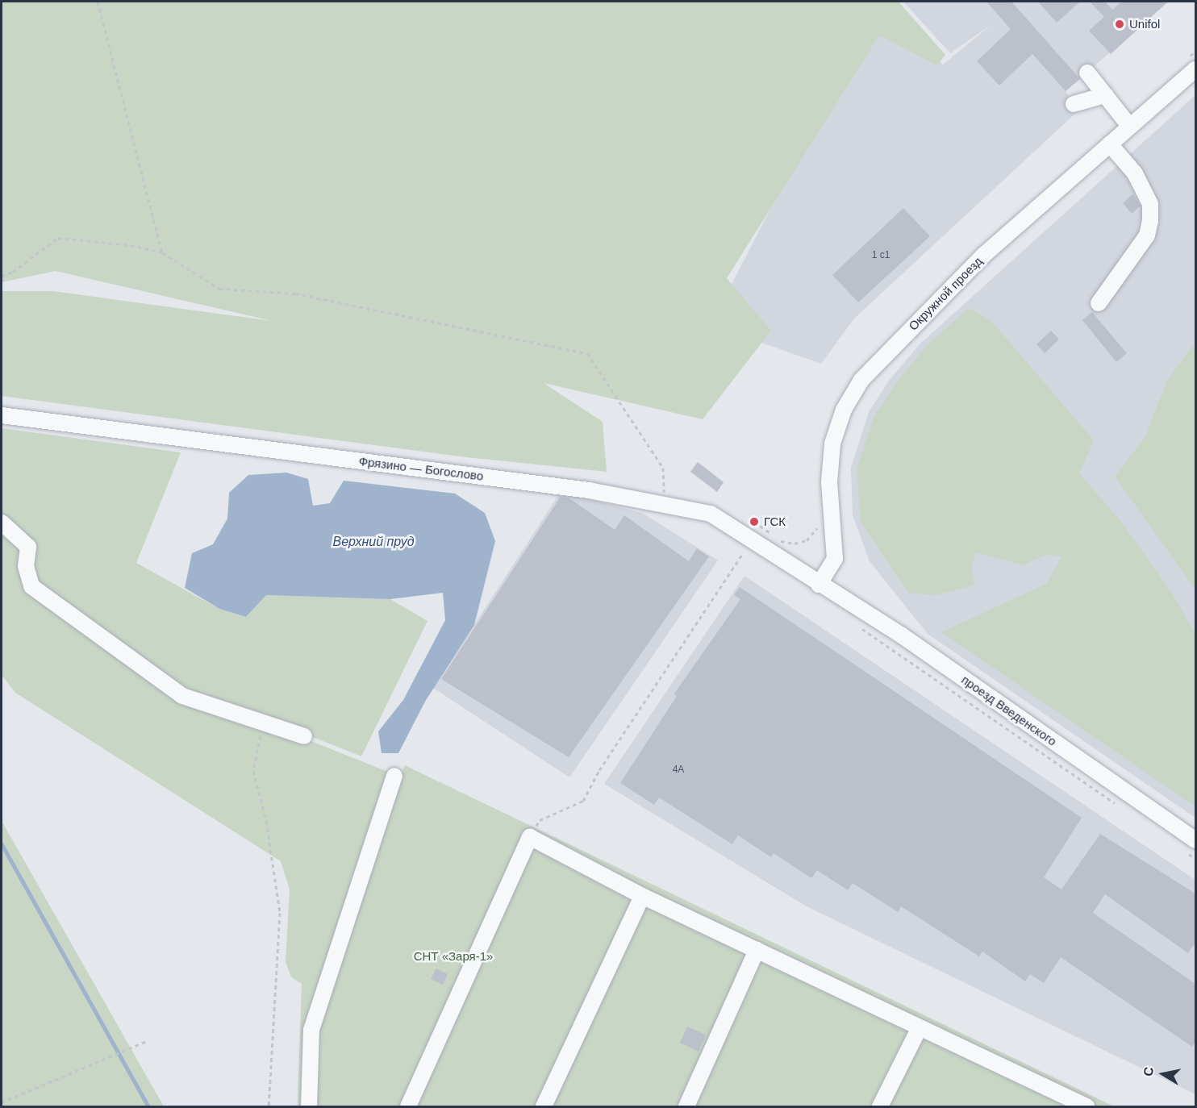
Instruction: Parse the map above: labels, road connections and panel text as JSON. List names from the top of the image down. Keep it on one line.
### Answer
{"streets":{"street":["Окружной проезд","Фрязино — Богослово","проезд Введенского"]},"crossings":[["Окружной проезд","Фрязино — Богослово"],["Окружной проезд","проезд Введенского"],["Фрязино — Богослово","проезд Введенского"]],"water":["Верхний пруд"],"parks":["СНТ «Заря-1»"],"places":["Unifol","ГСК"],"house_numbers":["1 с1","4А"],"north":"left"}
